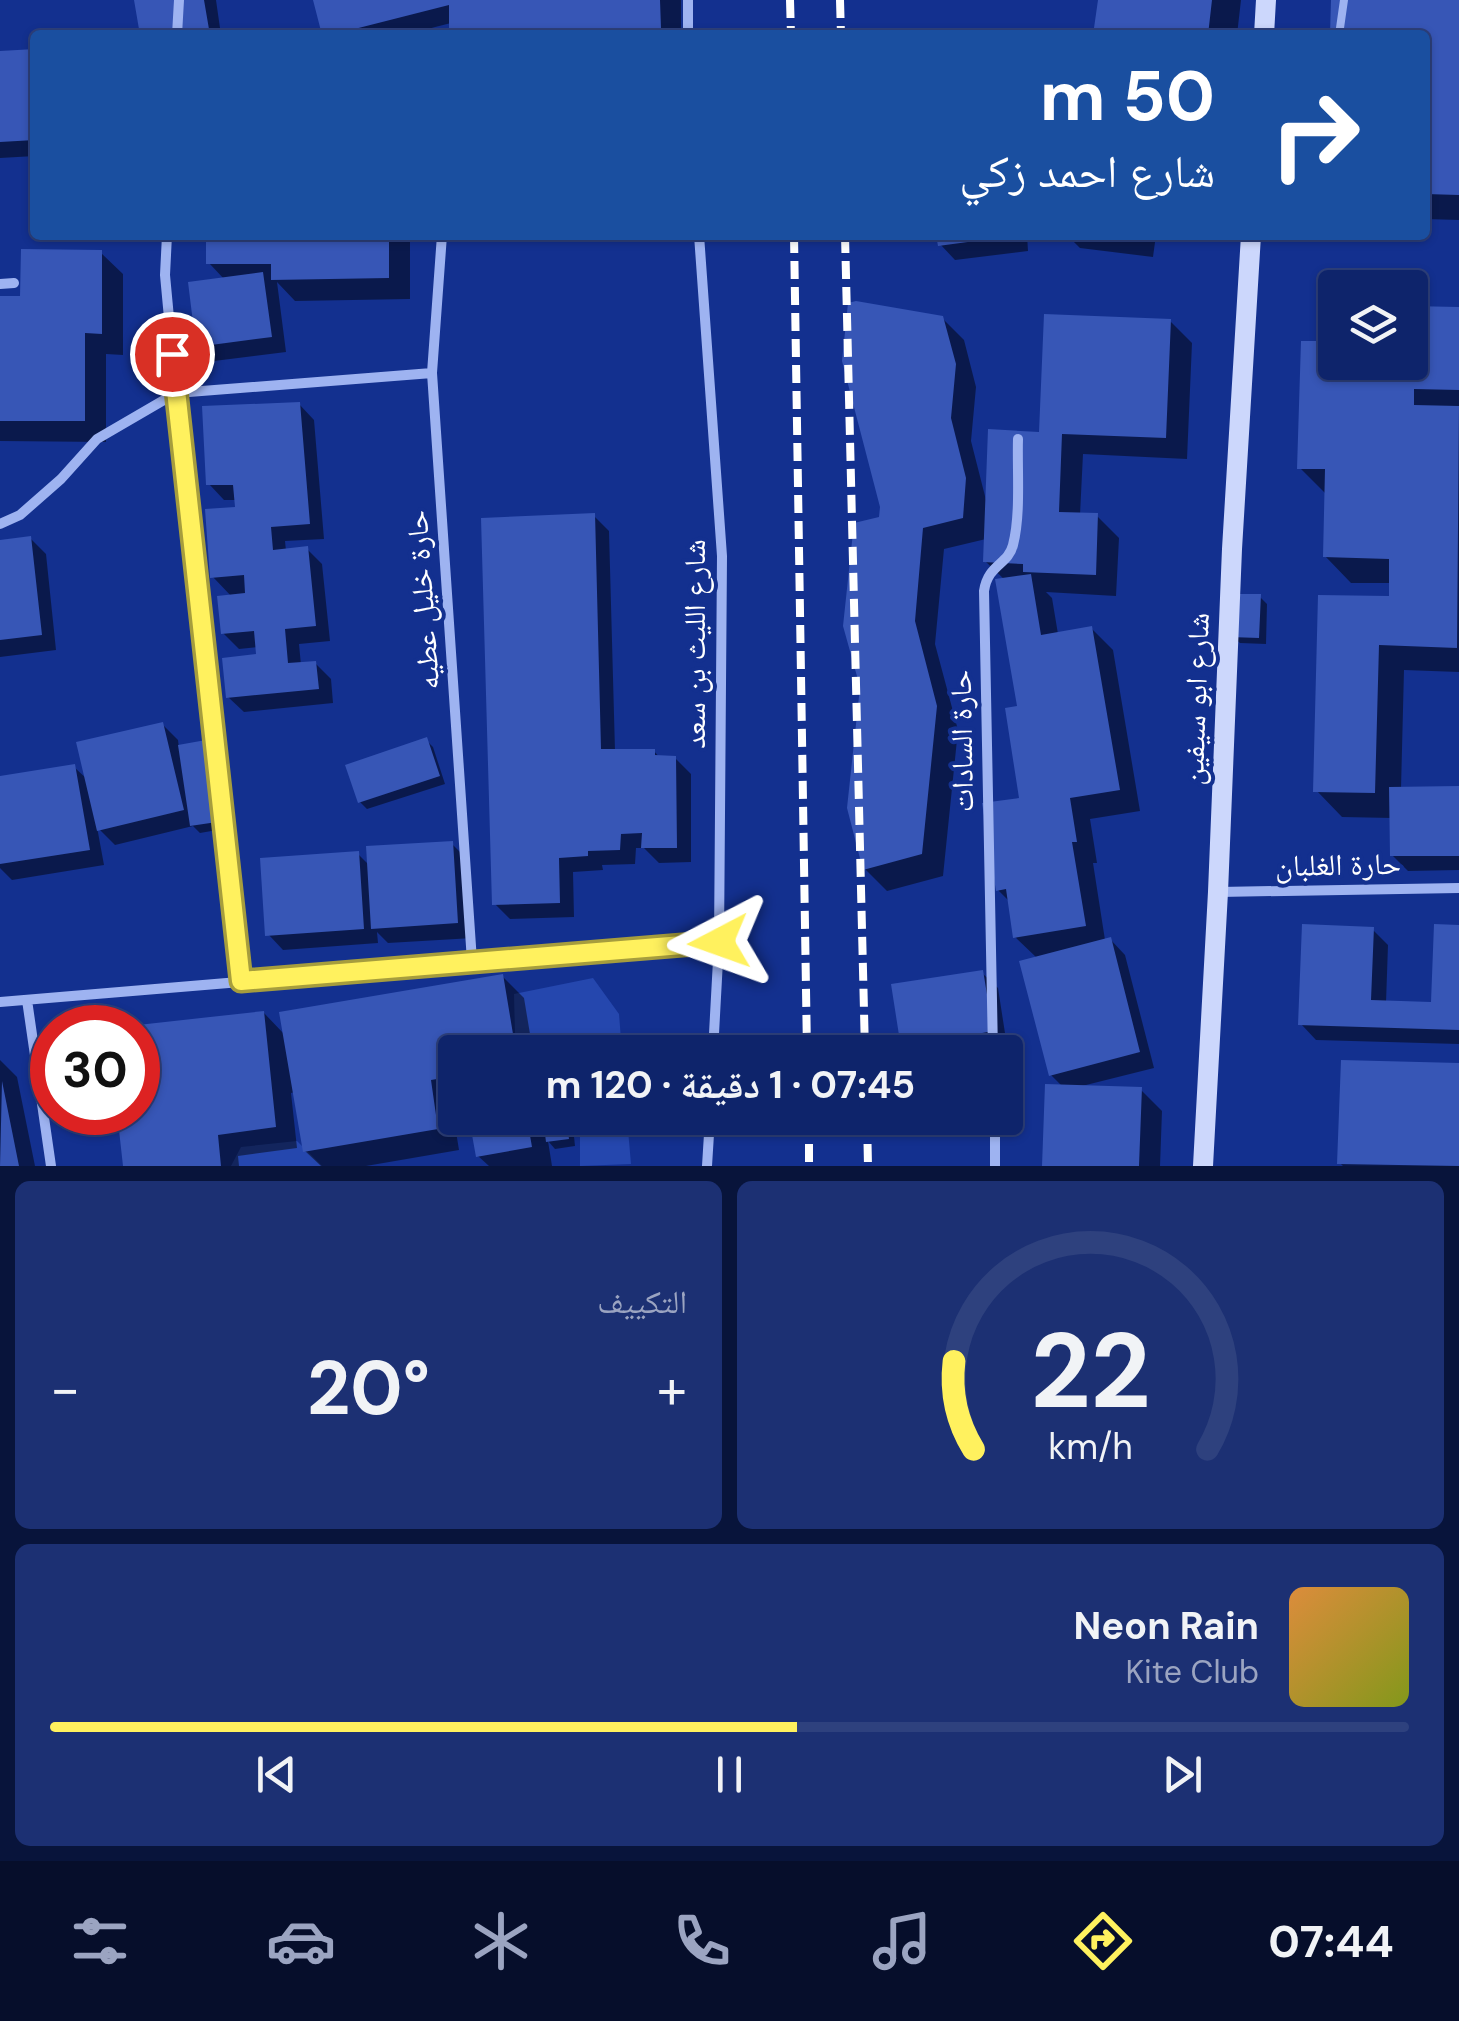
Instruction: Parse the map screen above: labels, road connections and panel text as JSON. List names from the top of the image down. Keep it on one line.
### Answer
{"streets":{"street":["حارة خليل عطيه","شارع الليث بن سعد","شارع ابو سيفين","حارة السادات","حارة الغلبان"]},"crossings":[["شارع ابو سيفين","حارة الغلبان"]],"page":{"turn":["50 m","شارع احمد زكي"],"limit":"30","trip":"07:45 · 1 دقيقة · 120 m","tile":"التكييف","heat":["−","20°","+"],"song":["Neon Rain","Kite Club"],"tabs":"07:44","gauge":["22","km/h"]}}
